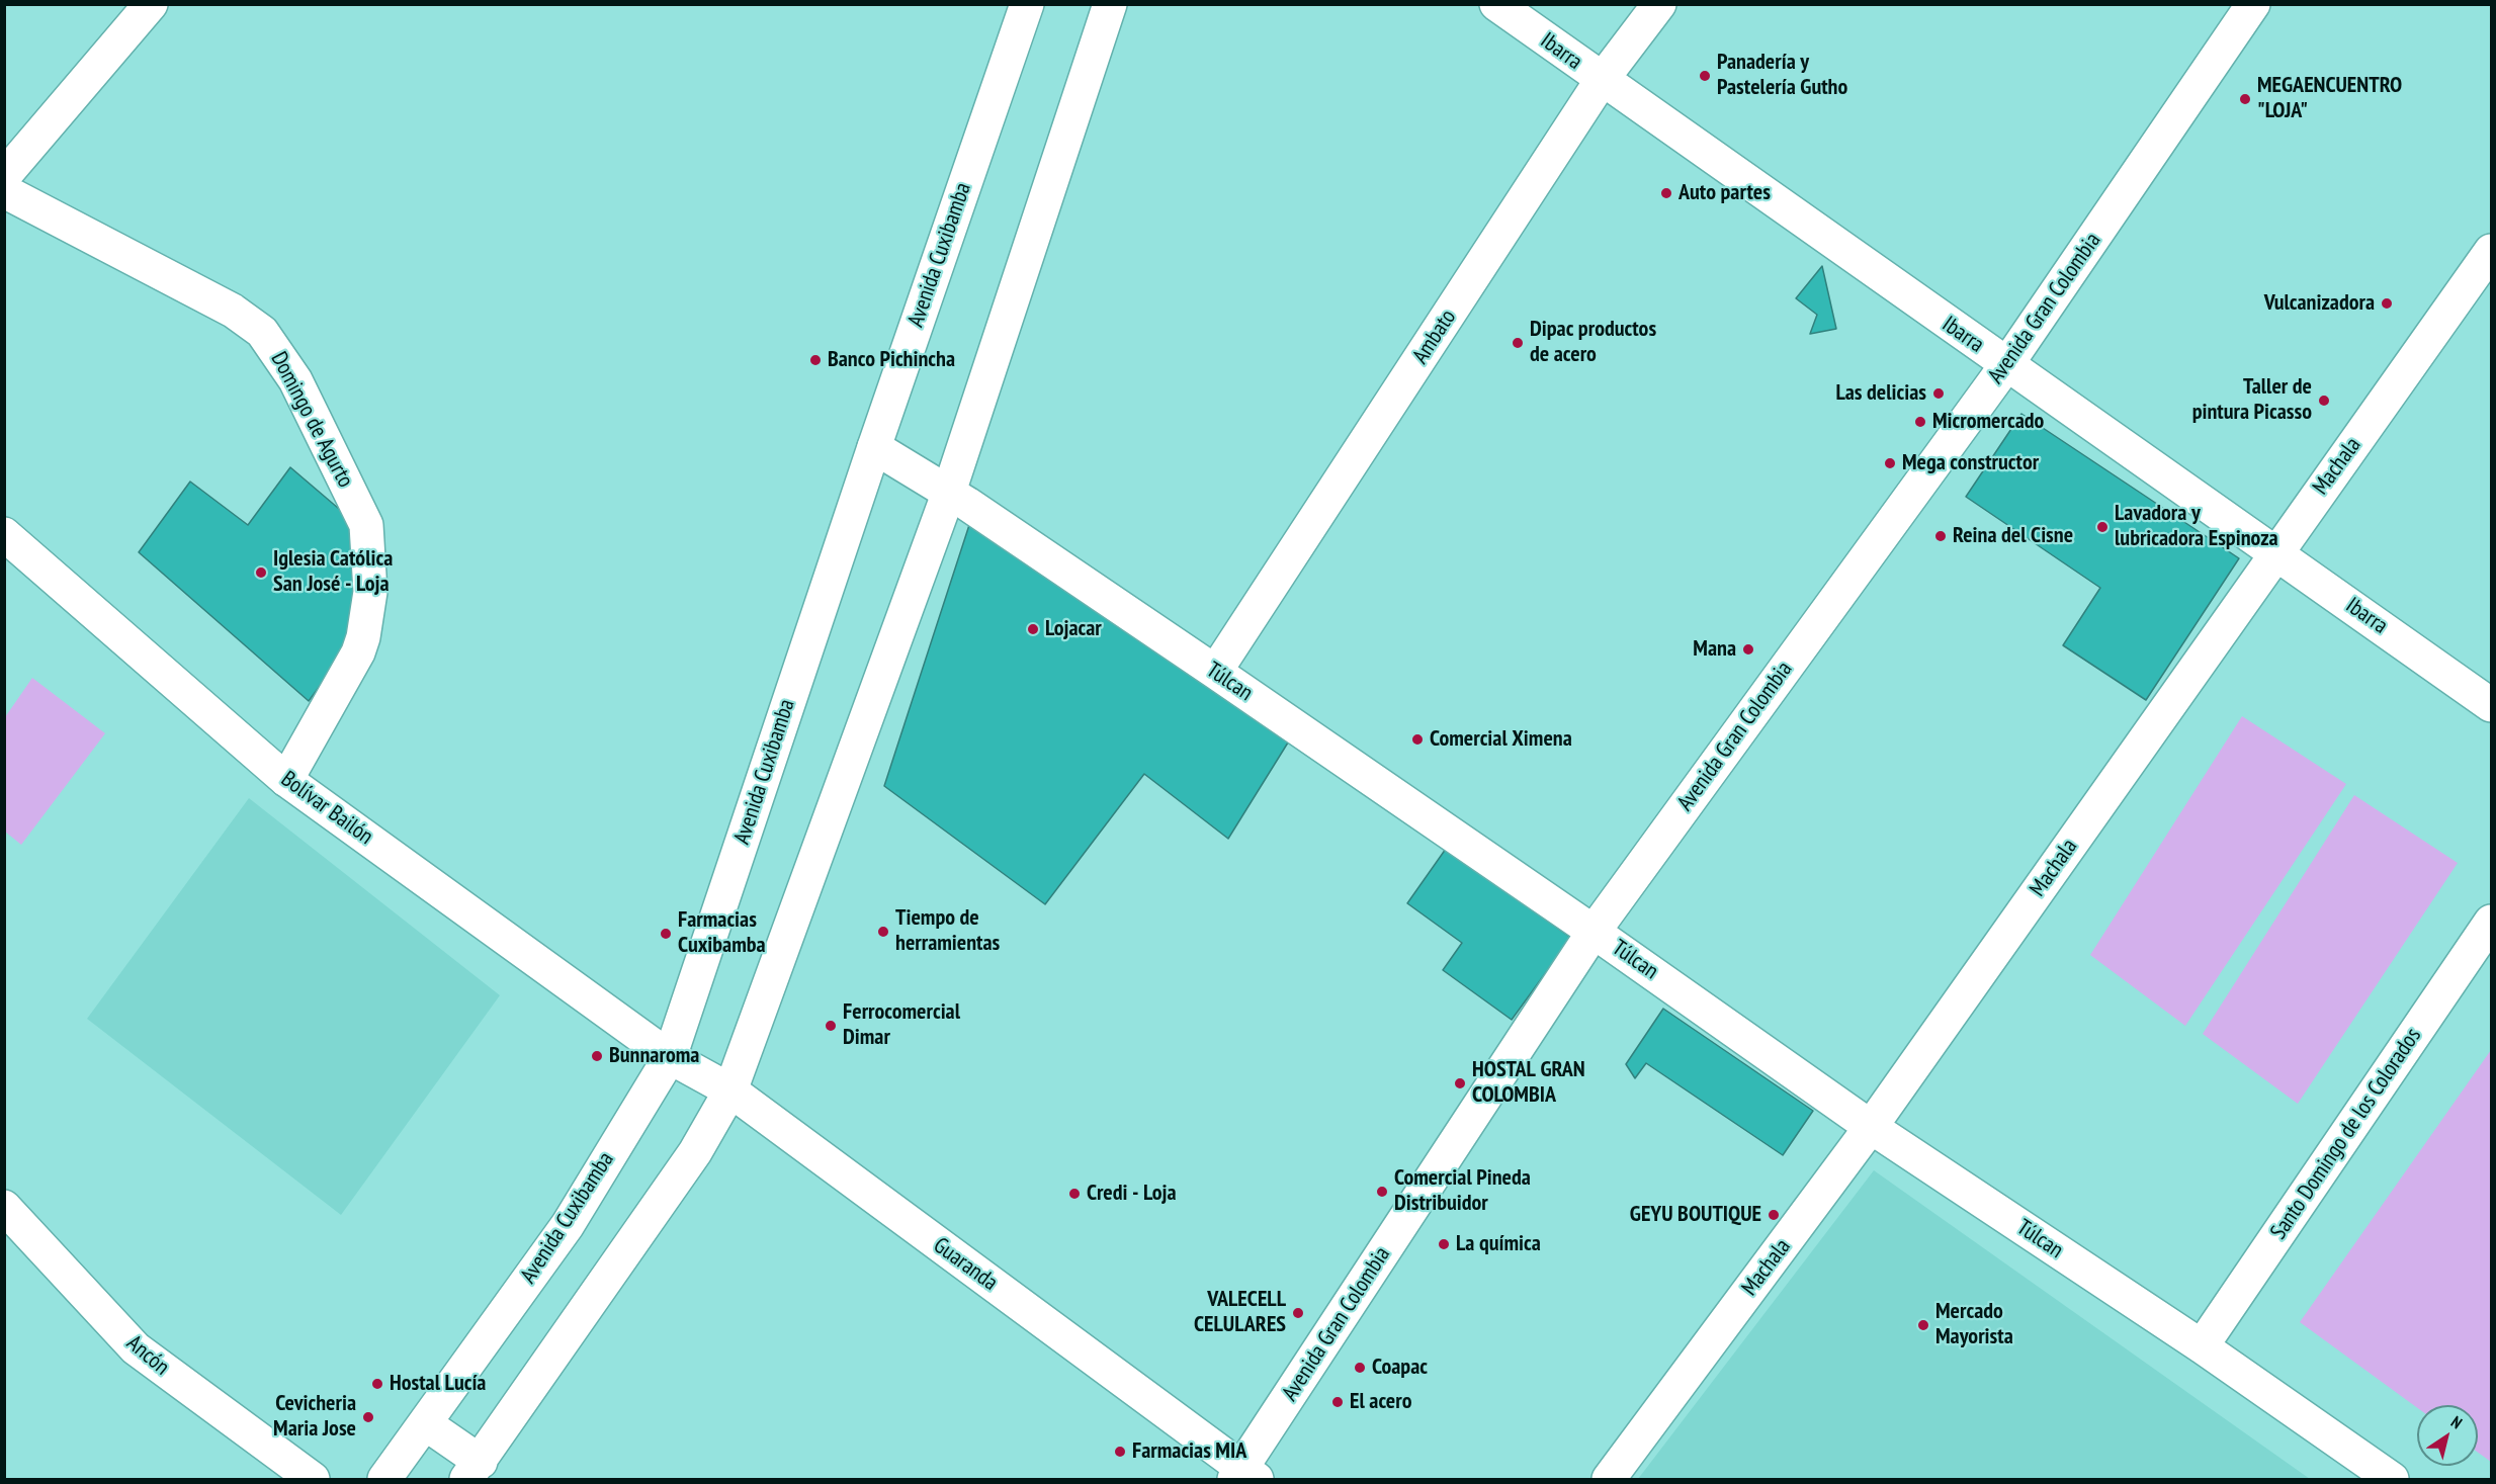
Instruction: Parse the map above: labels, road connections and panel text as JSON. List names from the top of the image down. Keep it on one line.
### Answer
{"streets":{"street":["Ibarra","Avenida Cuxibamba","Avenida Gran Colombia","Ambato","Domingo de Agurto","Machala","Túlcan","Bolívar Bailón","Santo Domingo de los Colorados","Guaranda","Ancón"]},"crossings":[["Ibarra","Avenida Gran Colombia"],["Ibarra","Ambato"],["Ibarra","Machala"],["Avenida Cuxibamba","Túlcan"],["Avenida Cuxibamba","Bolívar Bailón"],["Avenida Cuxibamba","Guaranda"],["Avenida Gran Colombia","Túlcan"],["Avenida Gran Colombia","Guaranda"],["Ambato","Túlcan"],["Domingo de Agurto","Bolívar Bailón"],["Machala","Túlcan"],["Túlcan","Santo Domingo de los Colorados"],["Bolívar Bailón","Guaranda"]],"places":["Panadería y Pastelería Gutho","MEGAENCUENTRO \"LOJA\"","Auto partes","Vulcanizadora","Dipac productos de acero","Banco Pichincha","Las delicias","Taller de pintura Picasso","Micromercado","Mega constructor","Lavadora y lubricadora Espinoza","Reina del Cisne","Iglesia Católica San José - Loja","Lojacar","Mana","Comercial Ximena","Tiempo de herramientas","Farmacias Cuxibamba","Ferrocomercial Dimar","Bunnaroma","HOSTAL GRAN COLOMBIA","Comercial Pineda Distribuidor","Credi - Loja","GEYU BOUTIQUE","La química","VALECELL CELULARES","Mercado Mayorista","Coapac","Hostal Lucía","El acero","Cevicheria Maria Jose","Farmacias MIA"],"north":"top right"}
